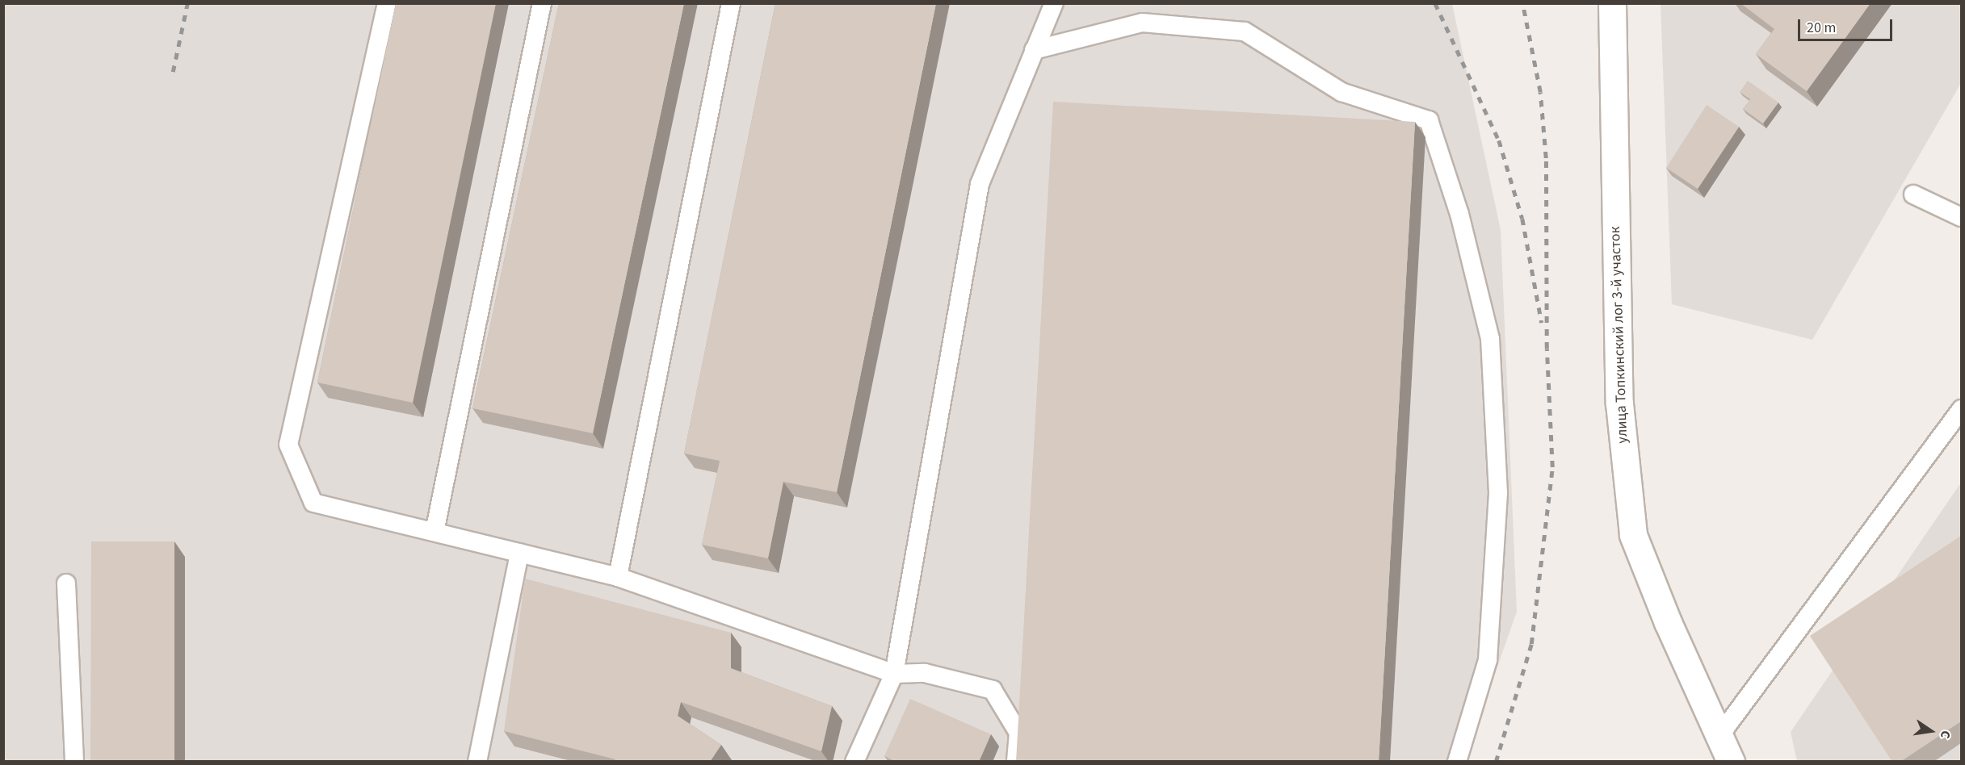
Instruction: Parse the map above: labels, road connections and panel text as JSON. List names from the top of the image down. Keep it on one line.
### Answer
{"streets":{"street":["улица Топкинский лог 3-й участок"]},"scale_bar":"20 m","north":"right"}
